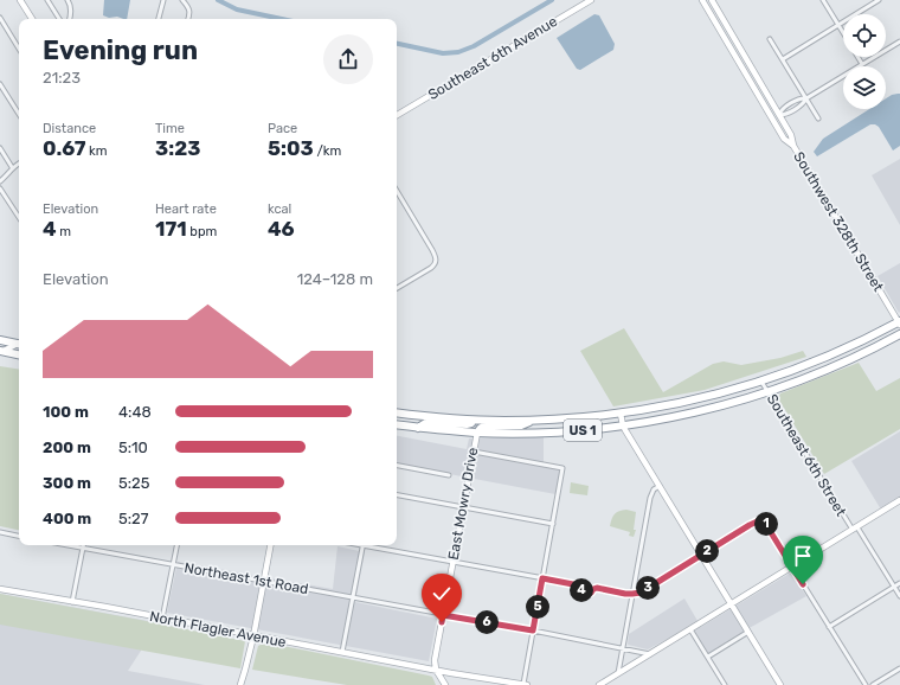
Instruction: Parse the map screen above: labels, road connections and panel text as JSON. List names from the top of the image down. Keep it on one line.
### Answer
{"streets":{"highway":["US 1"],"street":["Southeast 6th Avenue","Southwest 328th Street","Southeast 6th Street","East Mowry Drive","Northeast 1st Road","North Flagler Avenue"]},"crossings":[["Southwest 328th Street","US 1"],["US 1","Southeast 6th Street"],["US 1","East Mowry Drive"],["East Mowry Drive","Northeast 1st Road"],["East Mowry Drive","North Flagler Avenue"]],"page":{"heading":["Evening run","21:23"],"stats":[["Distance","0.67 km"],["Time","3:23"],["Pace","5:03 /km"],["Elevation","4 m"],["Heart rate","171 bpm"],["kcal","46"]],"chart":["Elevation","124–128 m"],"list":[{"name":"100 m","note":"4:48"},{"name":"200 m","note":"5:10"},{"name":"300 m","note":"5:25"},{"name":"400 m","note":"5:27"}],"pins":["1","2","3","4","5","6"]}}
